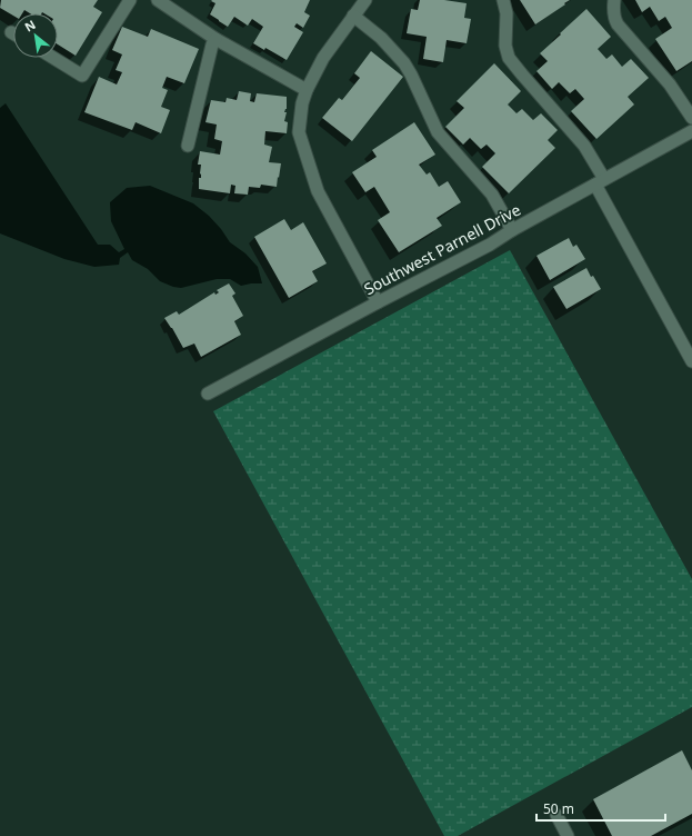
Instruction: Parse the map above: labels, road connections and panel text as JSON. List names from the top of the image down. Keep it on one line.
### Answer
{"streets":{"street":["Southwest Parnell Drive"]},"scale_bar":"50 m","north":"top left"}
